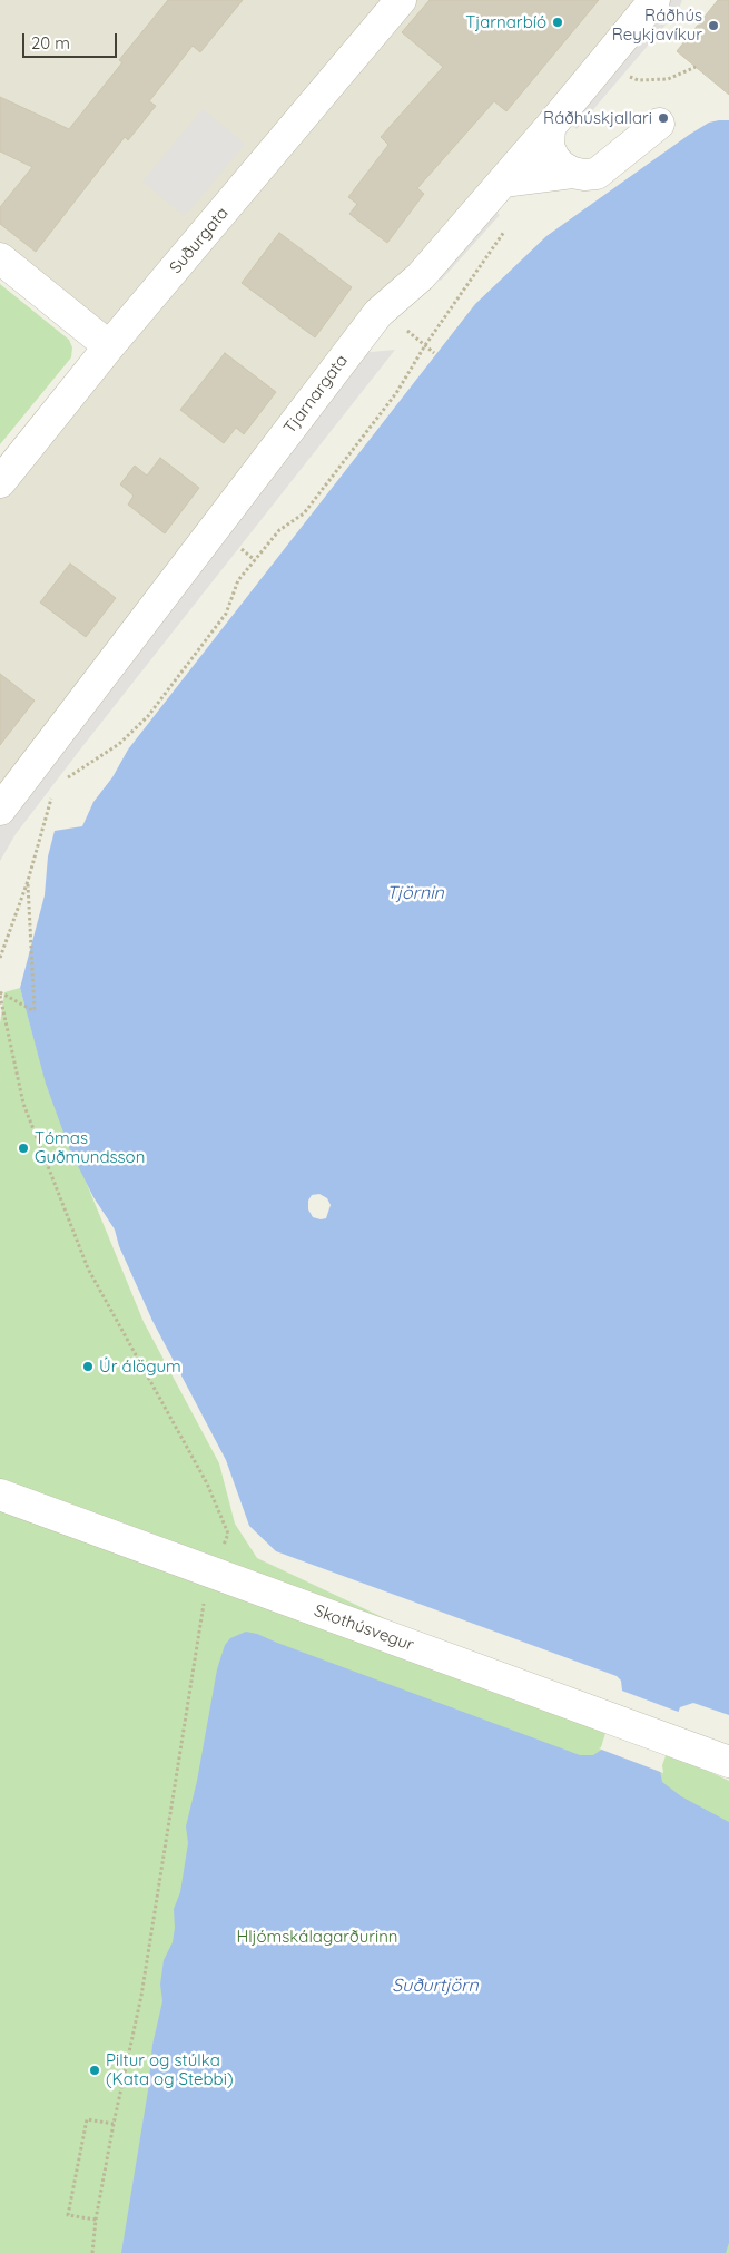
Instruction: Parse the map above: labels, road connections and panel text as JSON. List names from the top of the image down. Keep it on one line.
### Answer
{"streets":{"street":["Suðurgata","Tjarnargata","Skothúsvegur"]},"water":["Tjörnin","Suðurtjörn"],"parks":["Hljómskálagarðurinn"],"places":["Tjarnarbíó","Ráðhús Reykjavíkur","Ráðhúskjallari","Tómas Guðmundsson","Úr álögum","Piltur og stúlka (Kata og Stebbi)"],"scale_bar":"20 m"}
